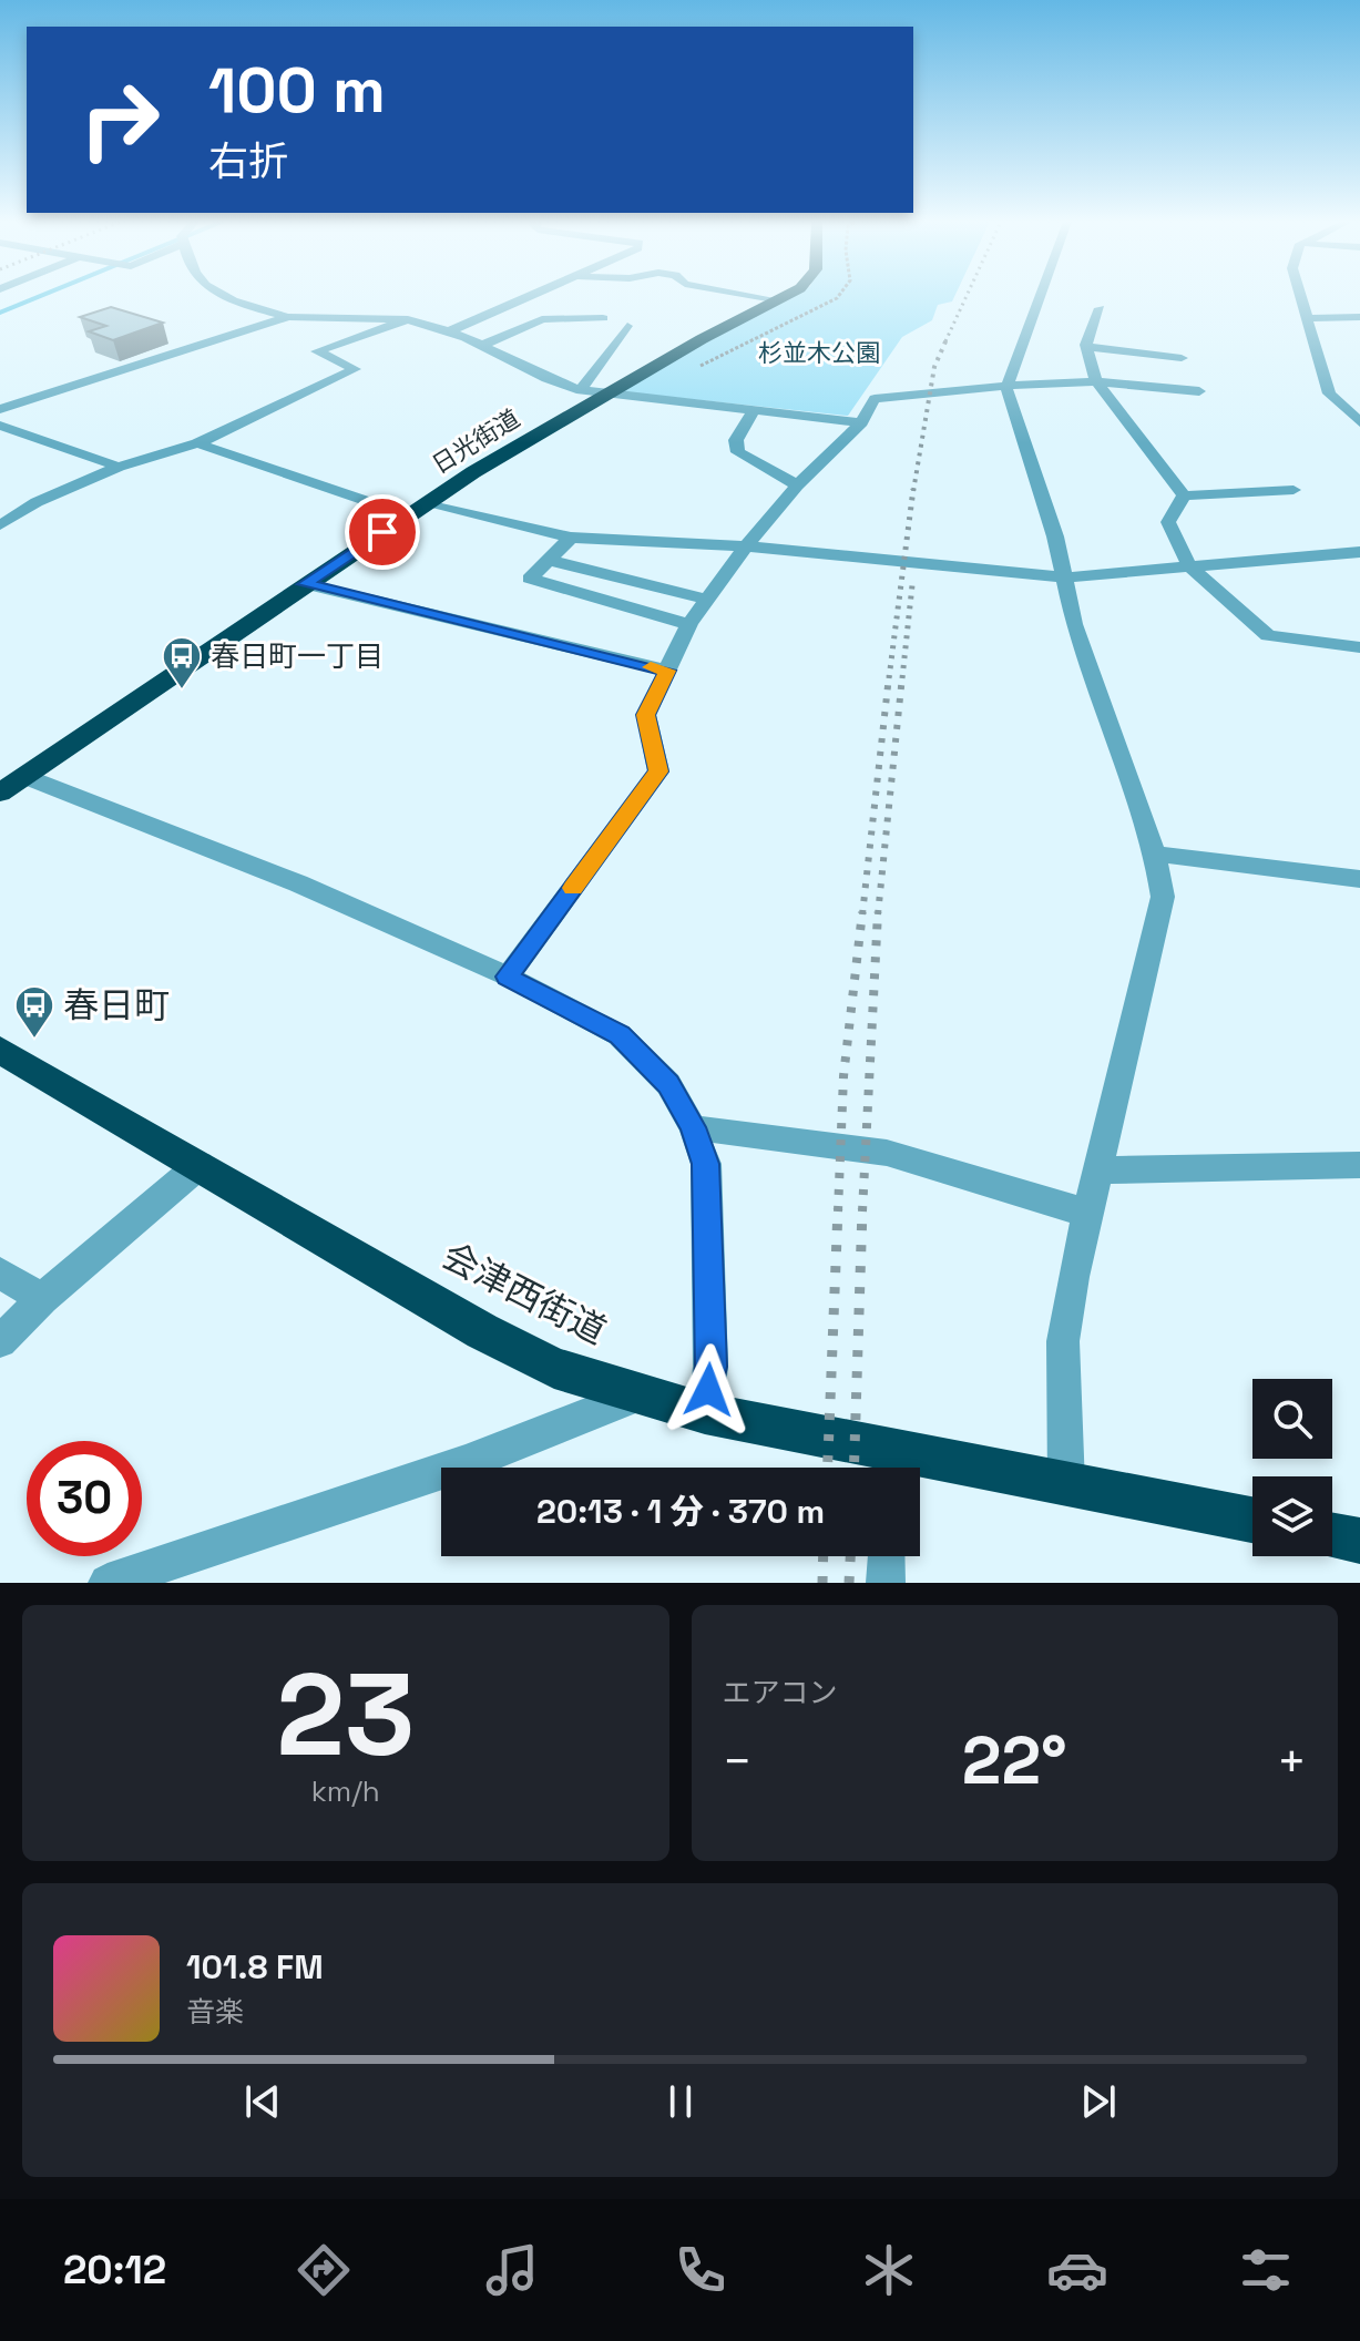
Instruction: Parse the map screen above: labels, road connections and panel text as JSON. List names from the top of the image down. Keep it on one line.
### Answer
{"streets":{"highway":["日光街道","会津西街道"]},"parks":["杉並木公園"],"places":{"bus stop":["春日町一丁目","春日町"]},"page":{"turn":["100 m","右折"],"limit":"30","trip":"20:13 · 1 分 · 370 m","tile":[["23","km/h"],"エアコン"],"heat":["−","22°","+"],"song":["101.8 FM","音楽"],"tabs":"20:12"}}
